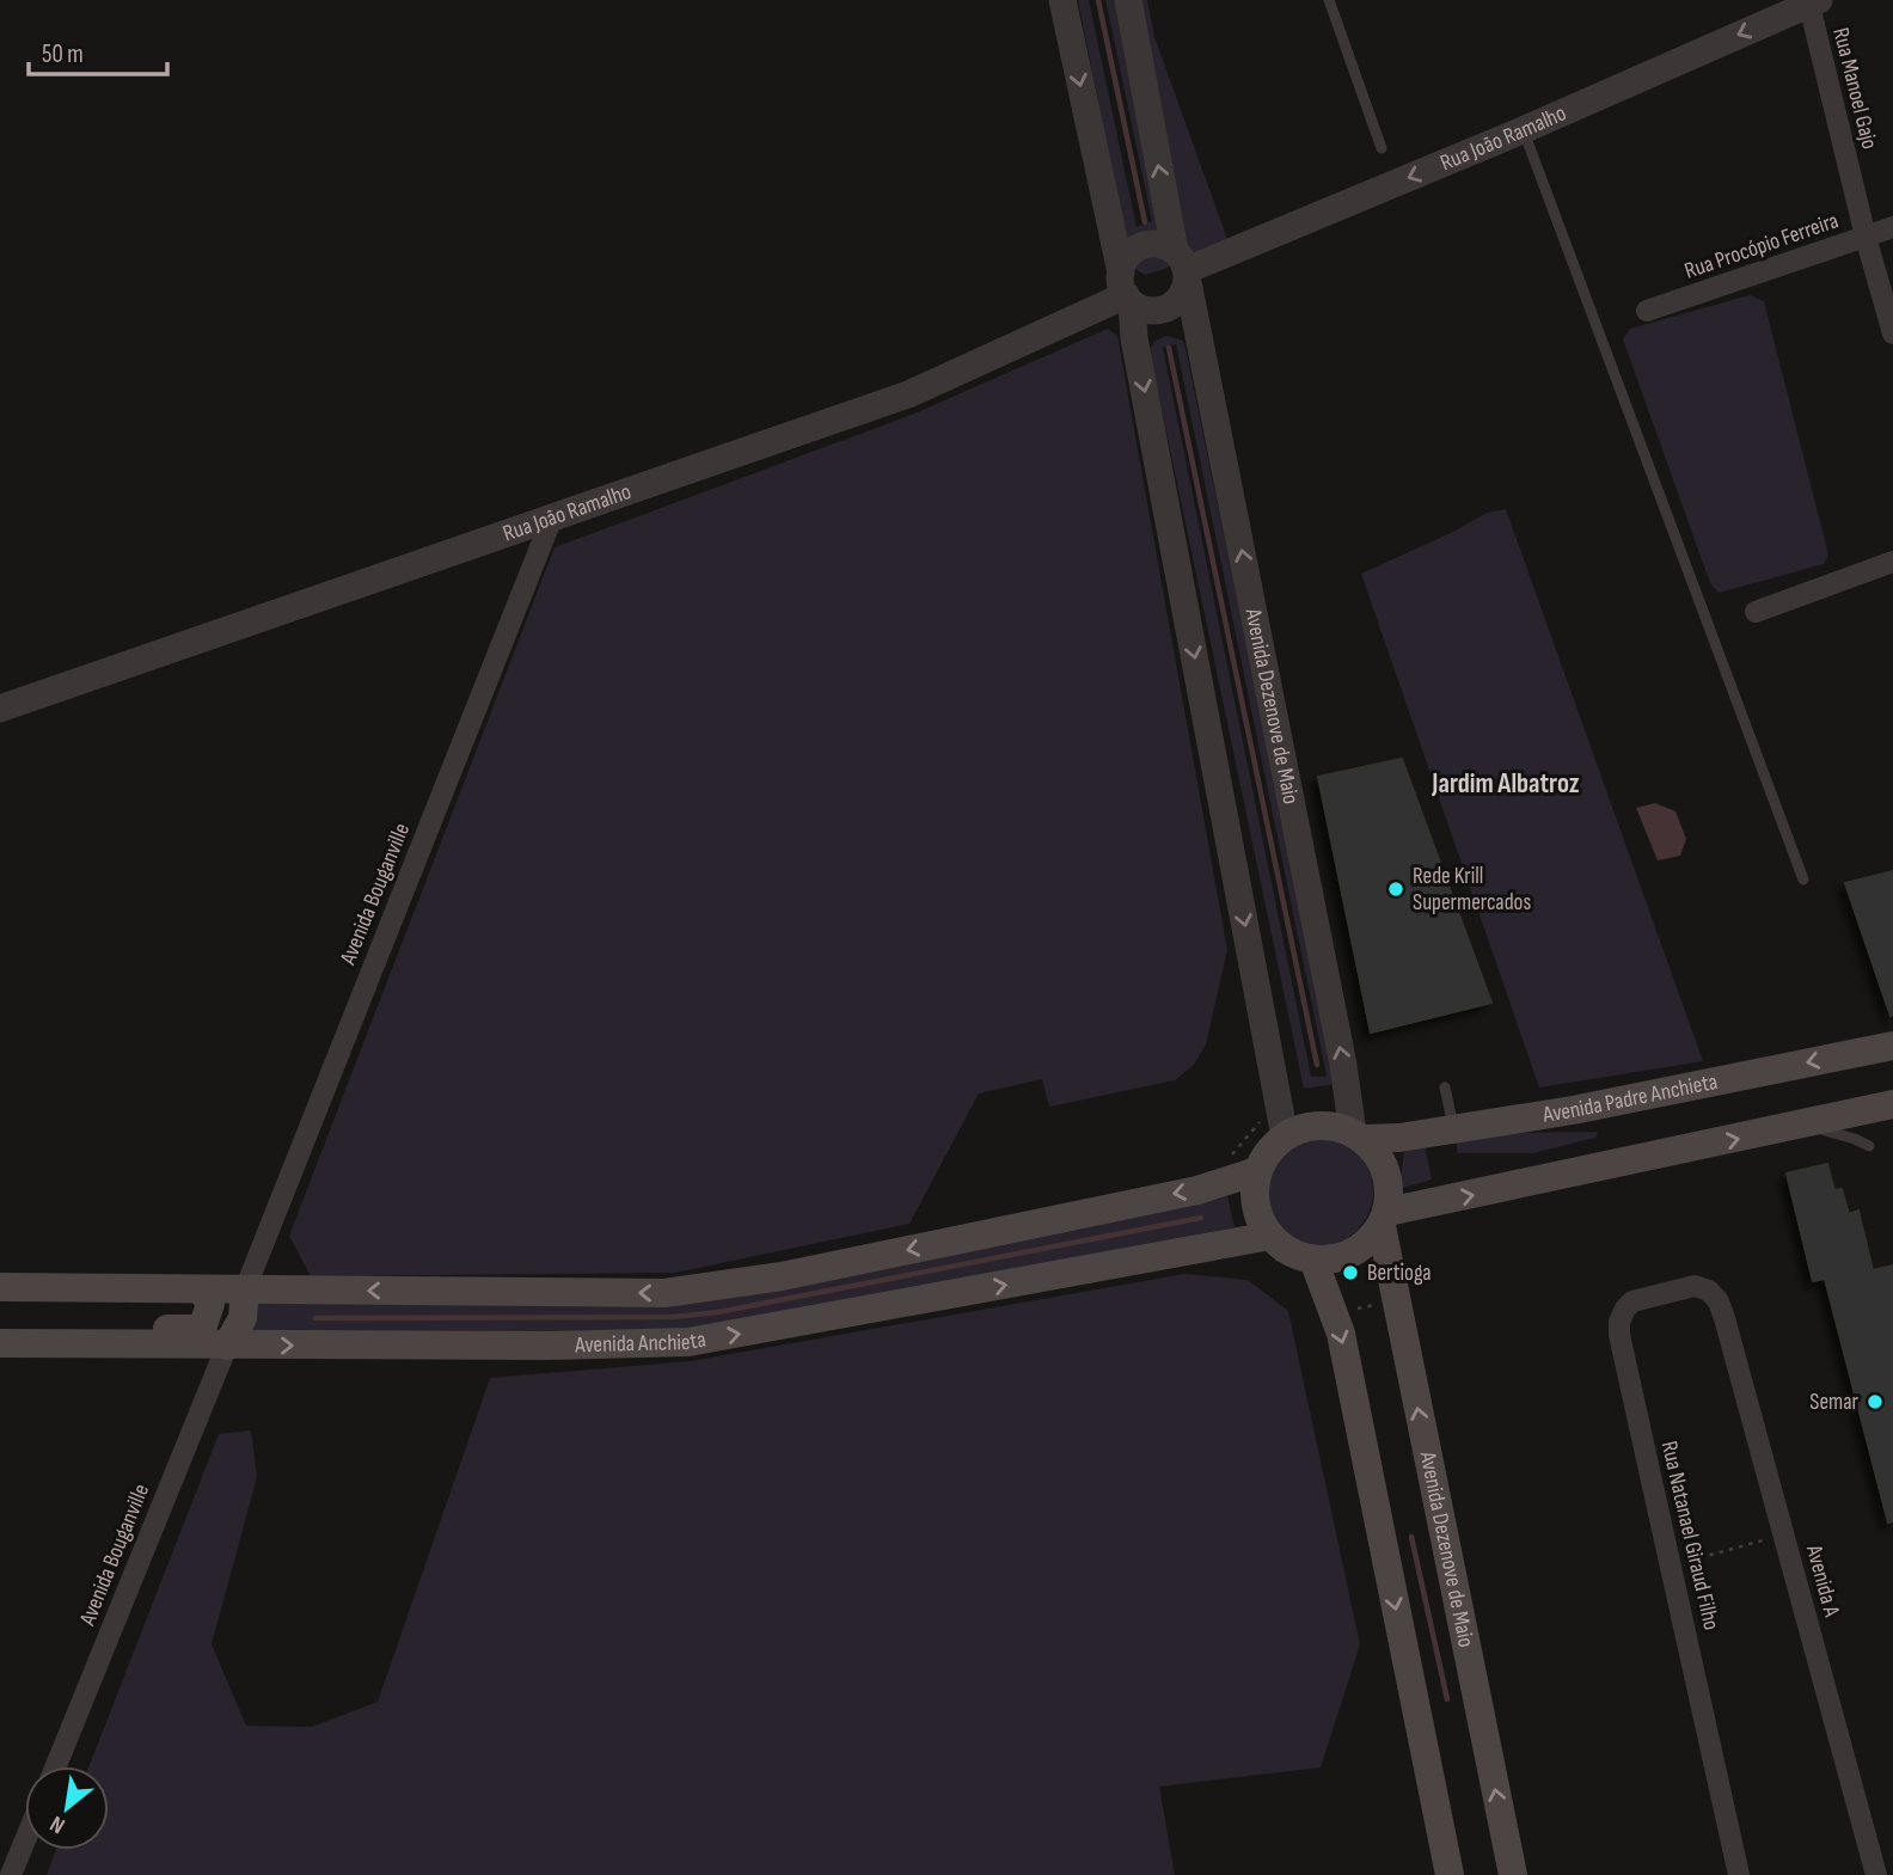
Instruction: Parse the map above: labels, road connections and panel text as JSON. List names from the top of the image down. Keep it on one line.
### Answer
{"streets":{"main road":["Avenida Dezenove de Maio","Avenida Padre Anchieta","Avenida Anchieta"],"street":["Rua Manoel Gajo","Rua João Ramalho","Rua Procópio Ferreira","Avenida Bouganville","Rua Natanael Giraud Filho","Avenida A"]},"crossings":[["Rua Manoel Gajo","Rua João Ramalho"],["Rua Manoel Gajo","Rua Procópio Ferreira"],["Rua João Ramalho","Avenida Dezenove de Maio"],["Rua João Ramalho","Avenida Bouganville"],["Avenida Dezenove de Maio","Avenida Padre Anchieta"],["Avenida Dezenove de Maio","Avenida Anchieta"],["Avenida Bouganville","Avenida Anchieta"],["Avenida Padre Anchieta","Avenida Anchieta"],["Rua Natanael Giraud Filho","Avenida A"]],"one_way":["Rua João Ramalho"],"districts":["Jardim Albatroz"],"places":["Rede Krill Supermercados","Bertioga","Semar"],"scale_bar":"50 m","north":"bottom left"}
